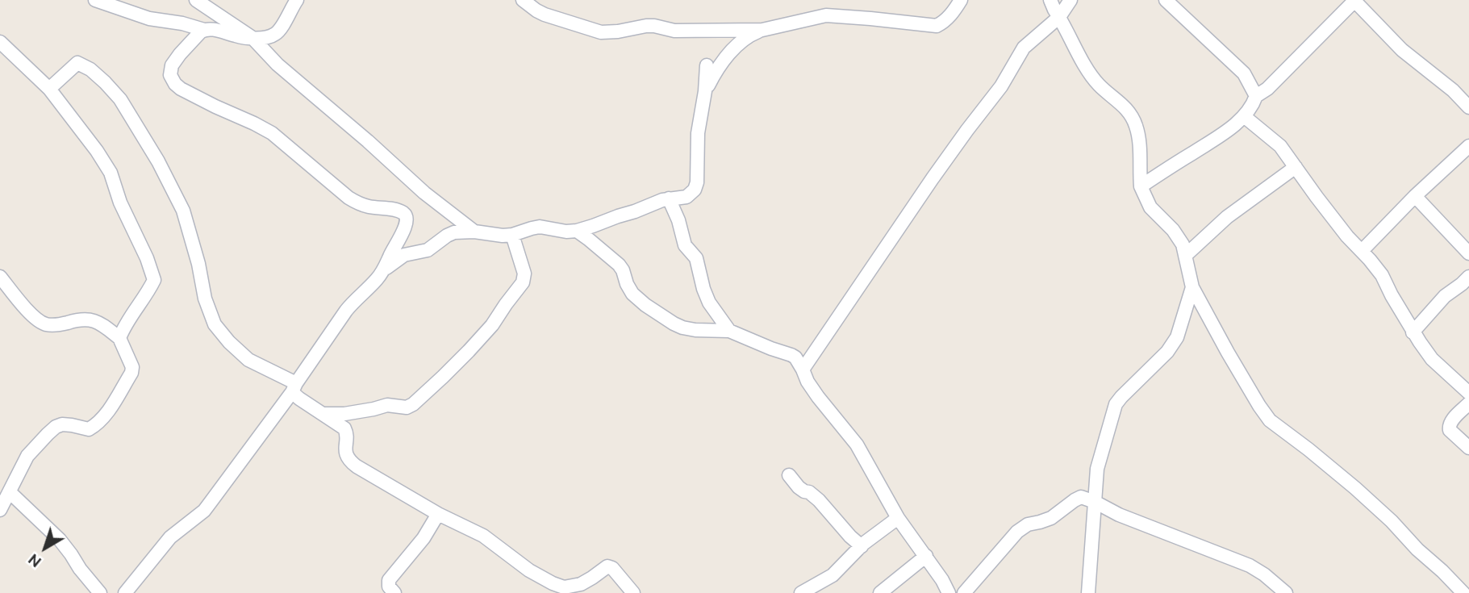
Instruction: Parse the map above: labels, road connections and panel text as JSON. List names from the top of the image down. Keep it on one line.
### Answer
{"north":"bottom left"}
